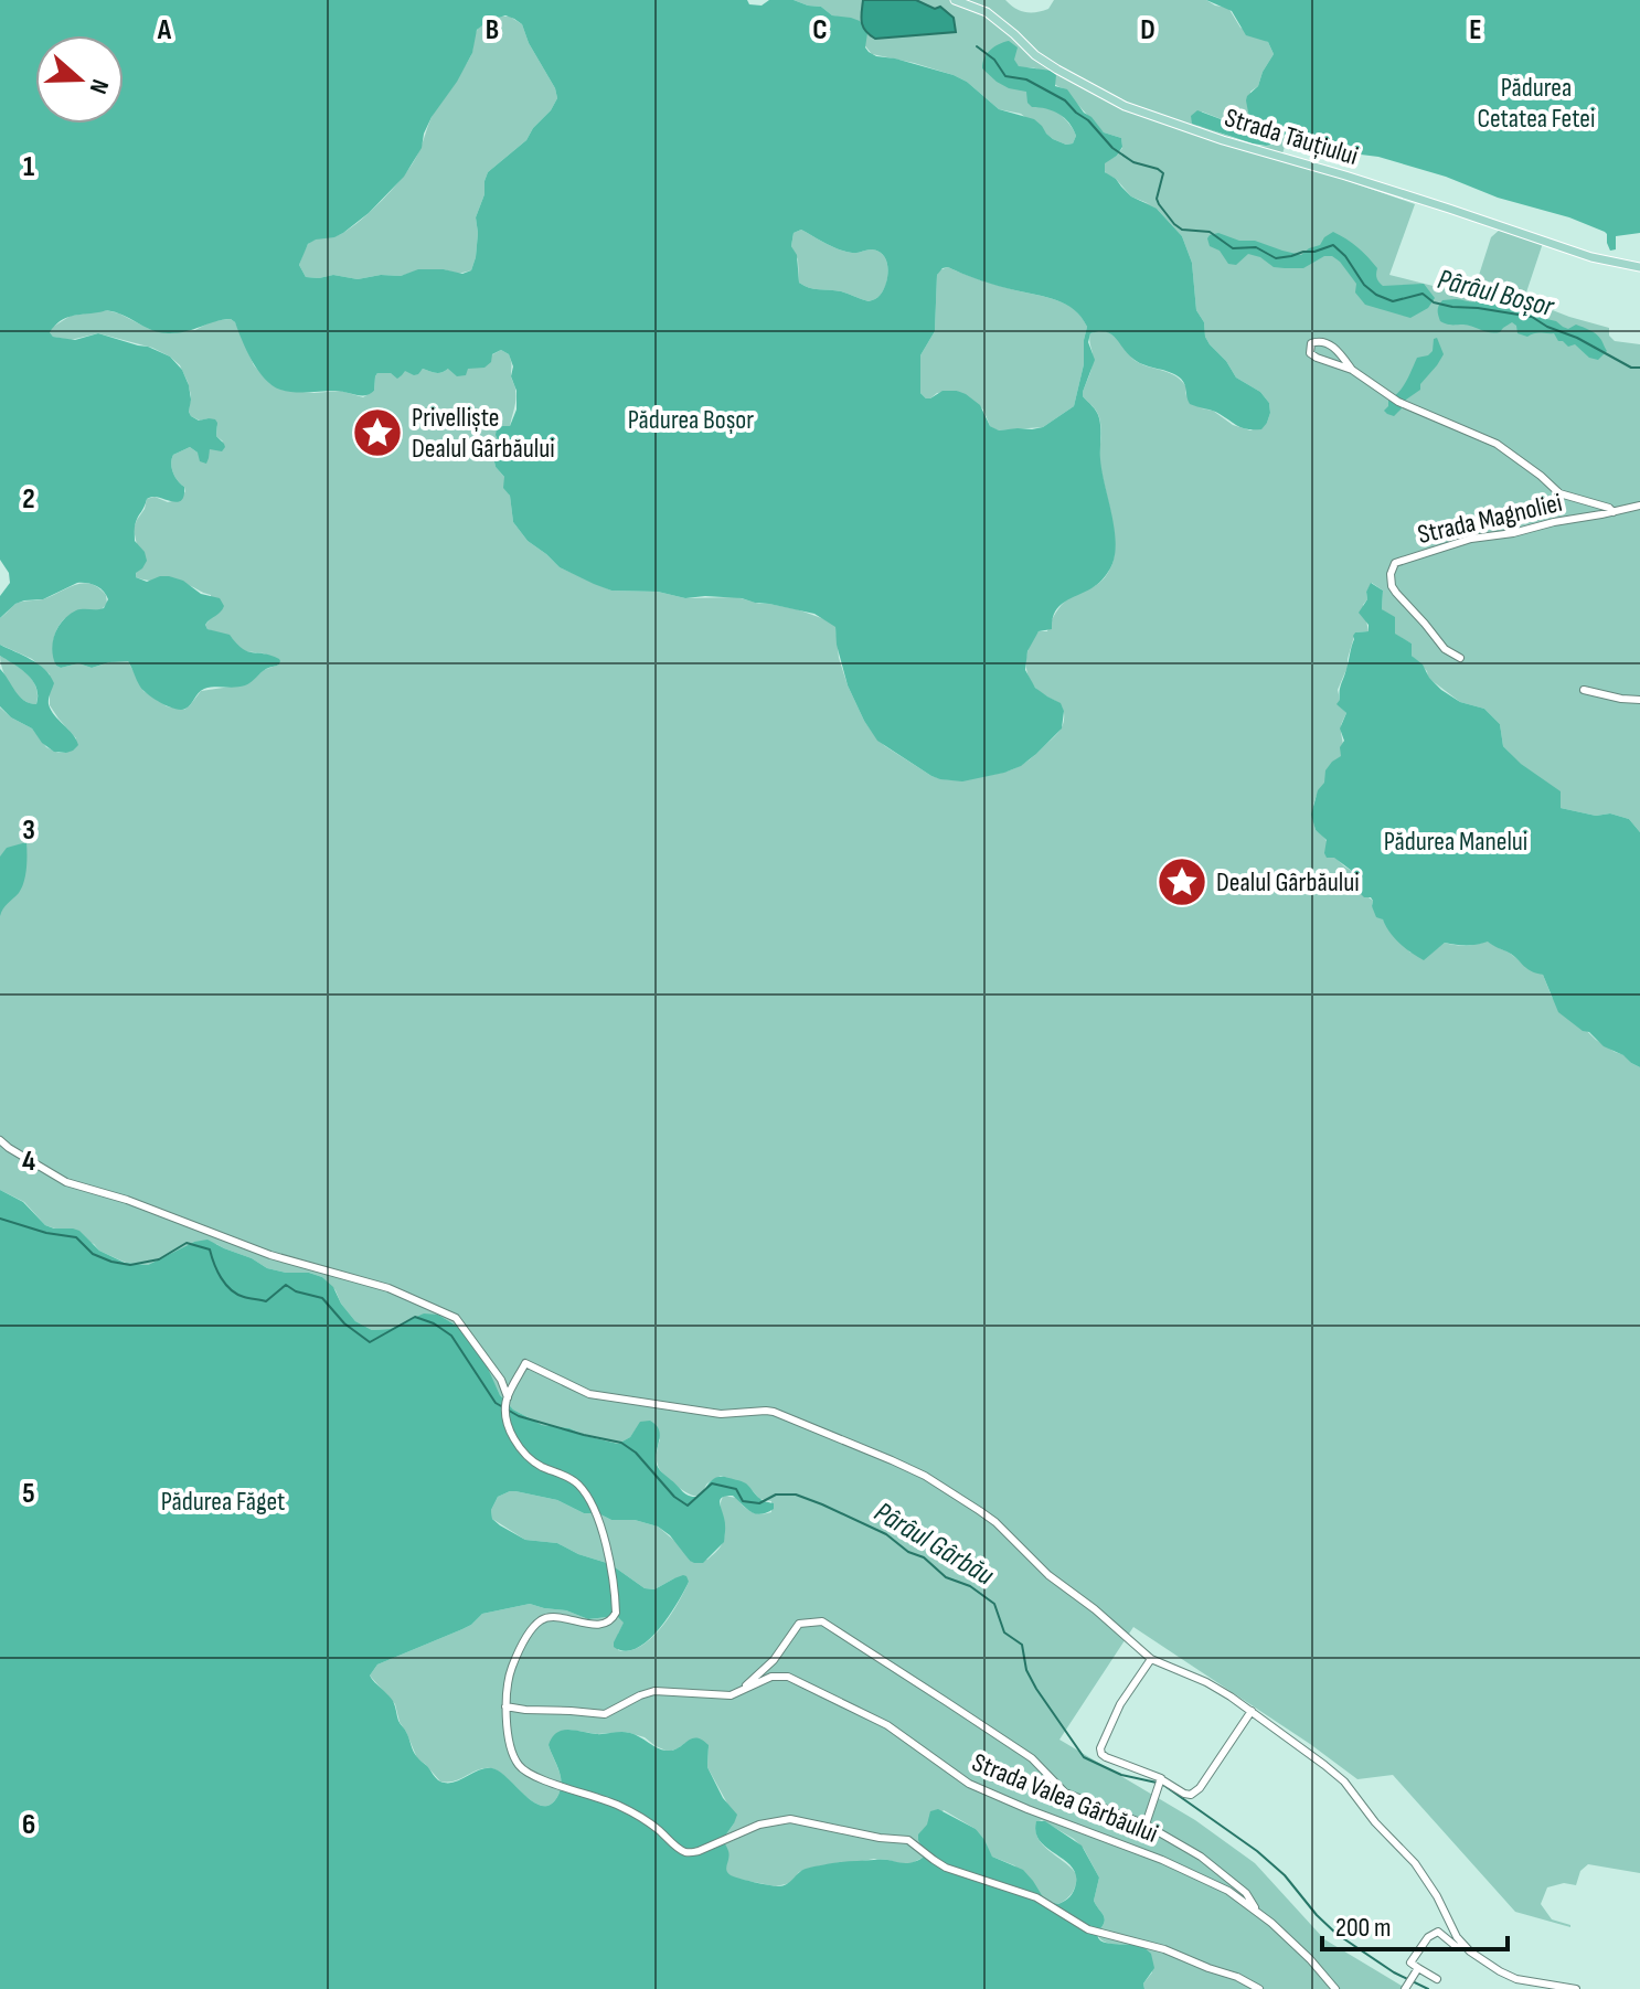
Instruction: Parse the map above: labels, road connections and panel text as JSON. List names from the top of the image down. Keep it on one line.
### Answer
{"streets":{"main road":["Strada Tăuțiului"],"street":["Strada Magnoliei","Strada Valea Gârbăului"]},"water":["Pârâul Boșor","Pârâul Gârbău"],"parks":["Pădurea Cetatea Fetei","Pădurea Boșor","Pădurea Manelui","Pădurea Făget"],"places":{"place":["Privelliște Dealul Gârbăului","Dealul Gârbăului"]},"scale_bar":"200 m","north":"right","grid":{"columns":["A","B","C","D","E"],"rows":["1","2","3","4","5","6"]}}
